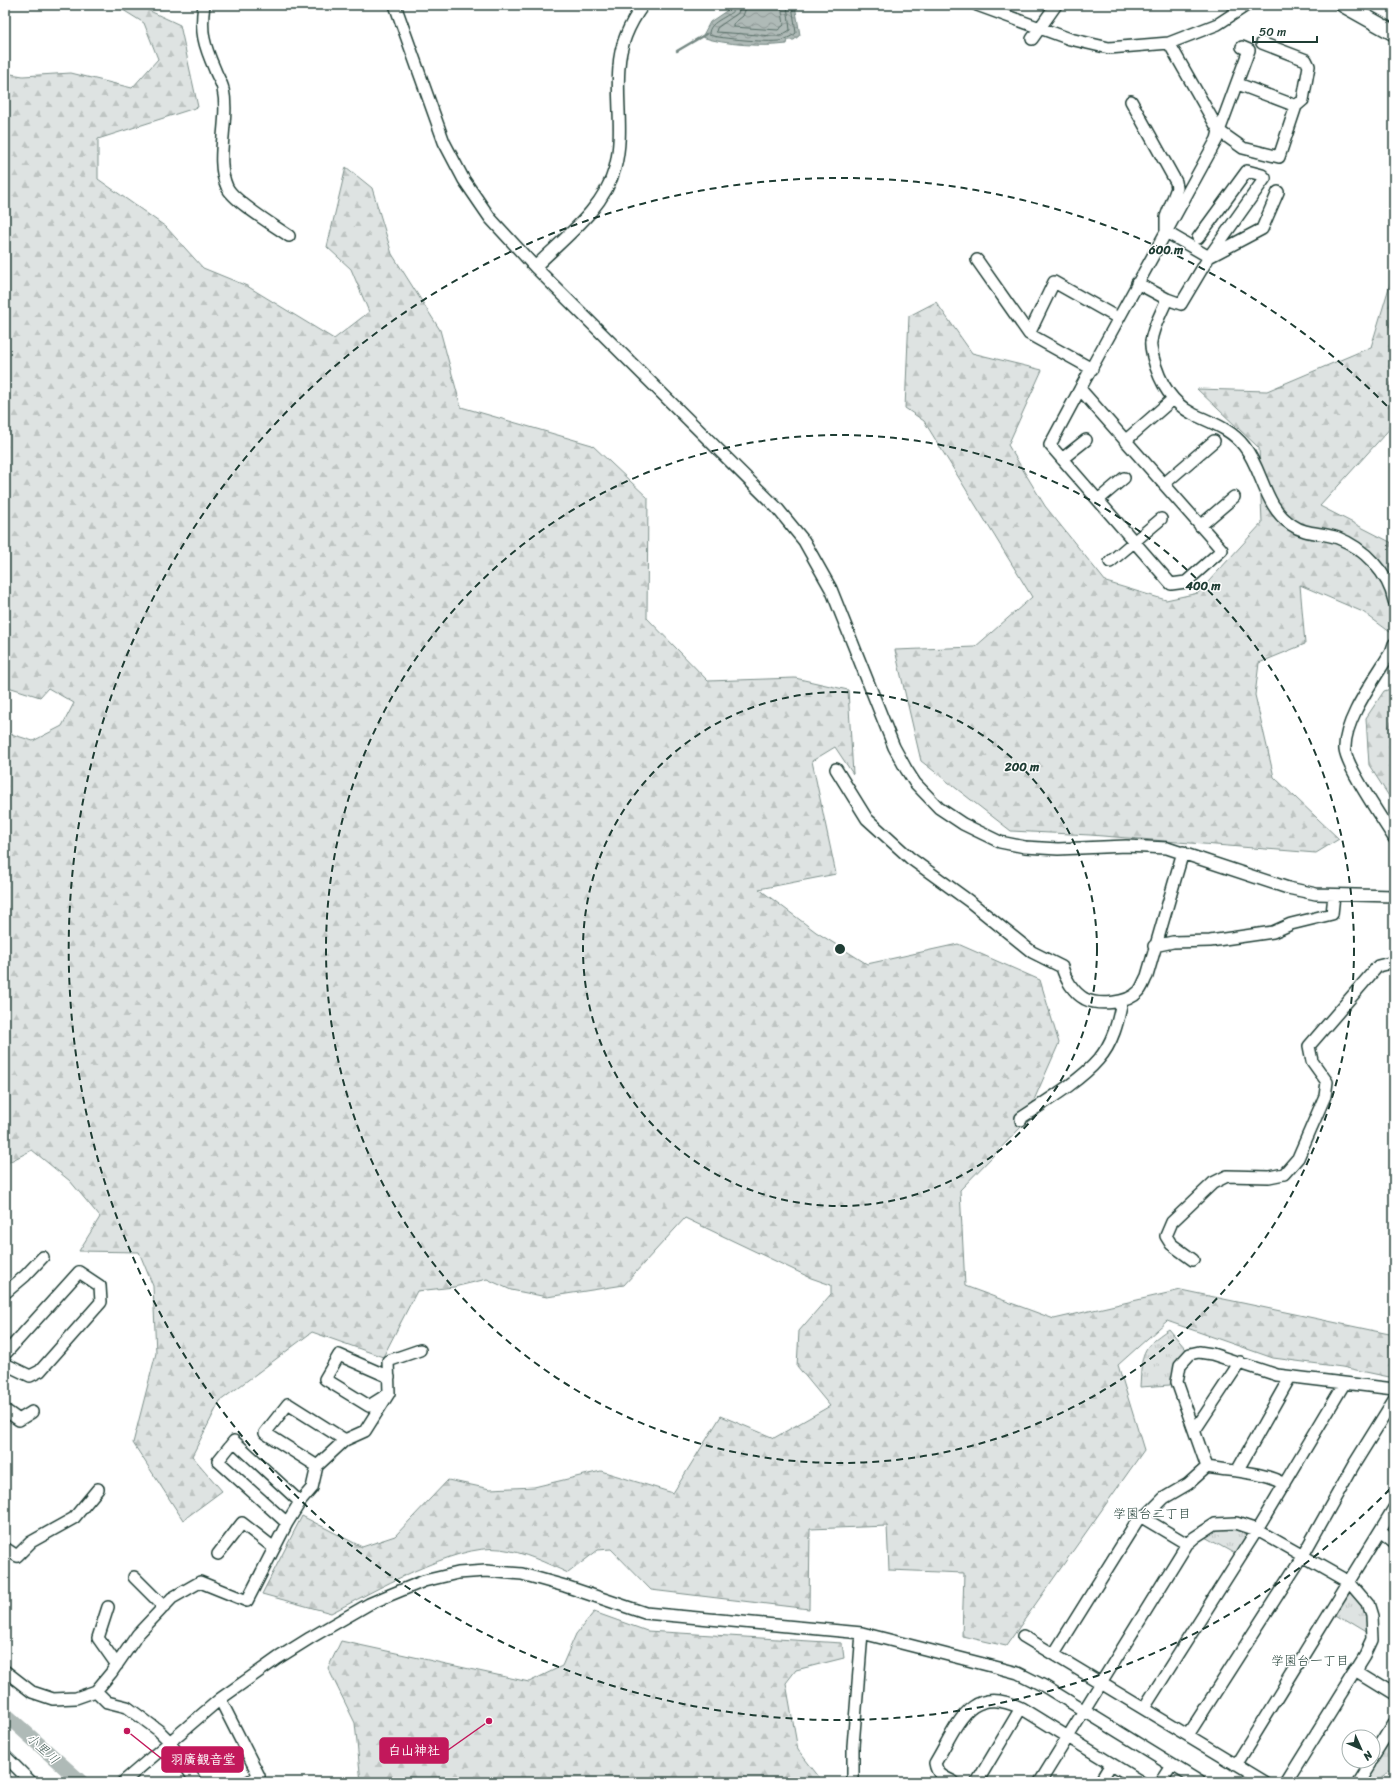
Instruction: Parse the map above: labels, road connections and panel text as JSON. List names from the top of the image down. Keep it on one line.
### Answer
{"districts":["学園台二丁目","学園台一丁目"],"water":["小里川"],"places":["白山神社","羽廣観音堂"],"scale_bar":"50 m","north":"bottom right","rings":["600 m","400 m","200 m"]}
